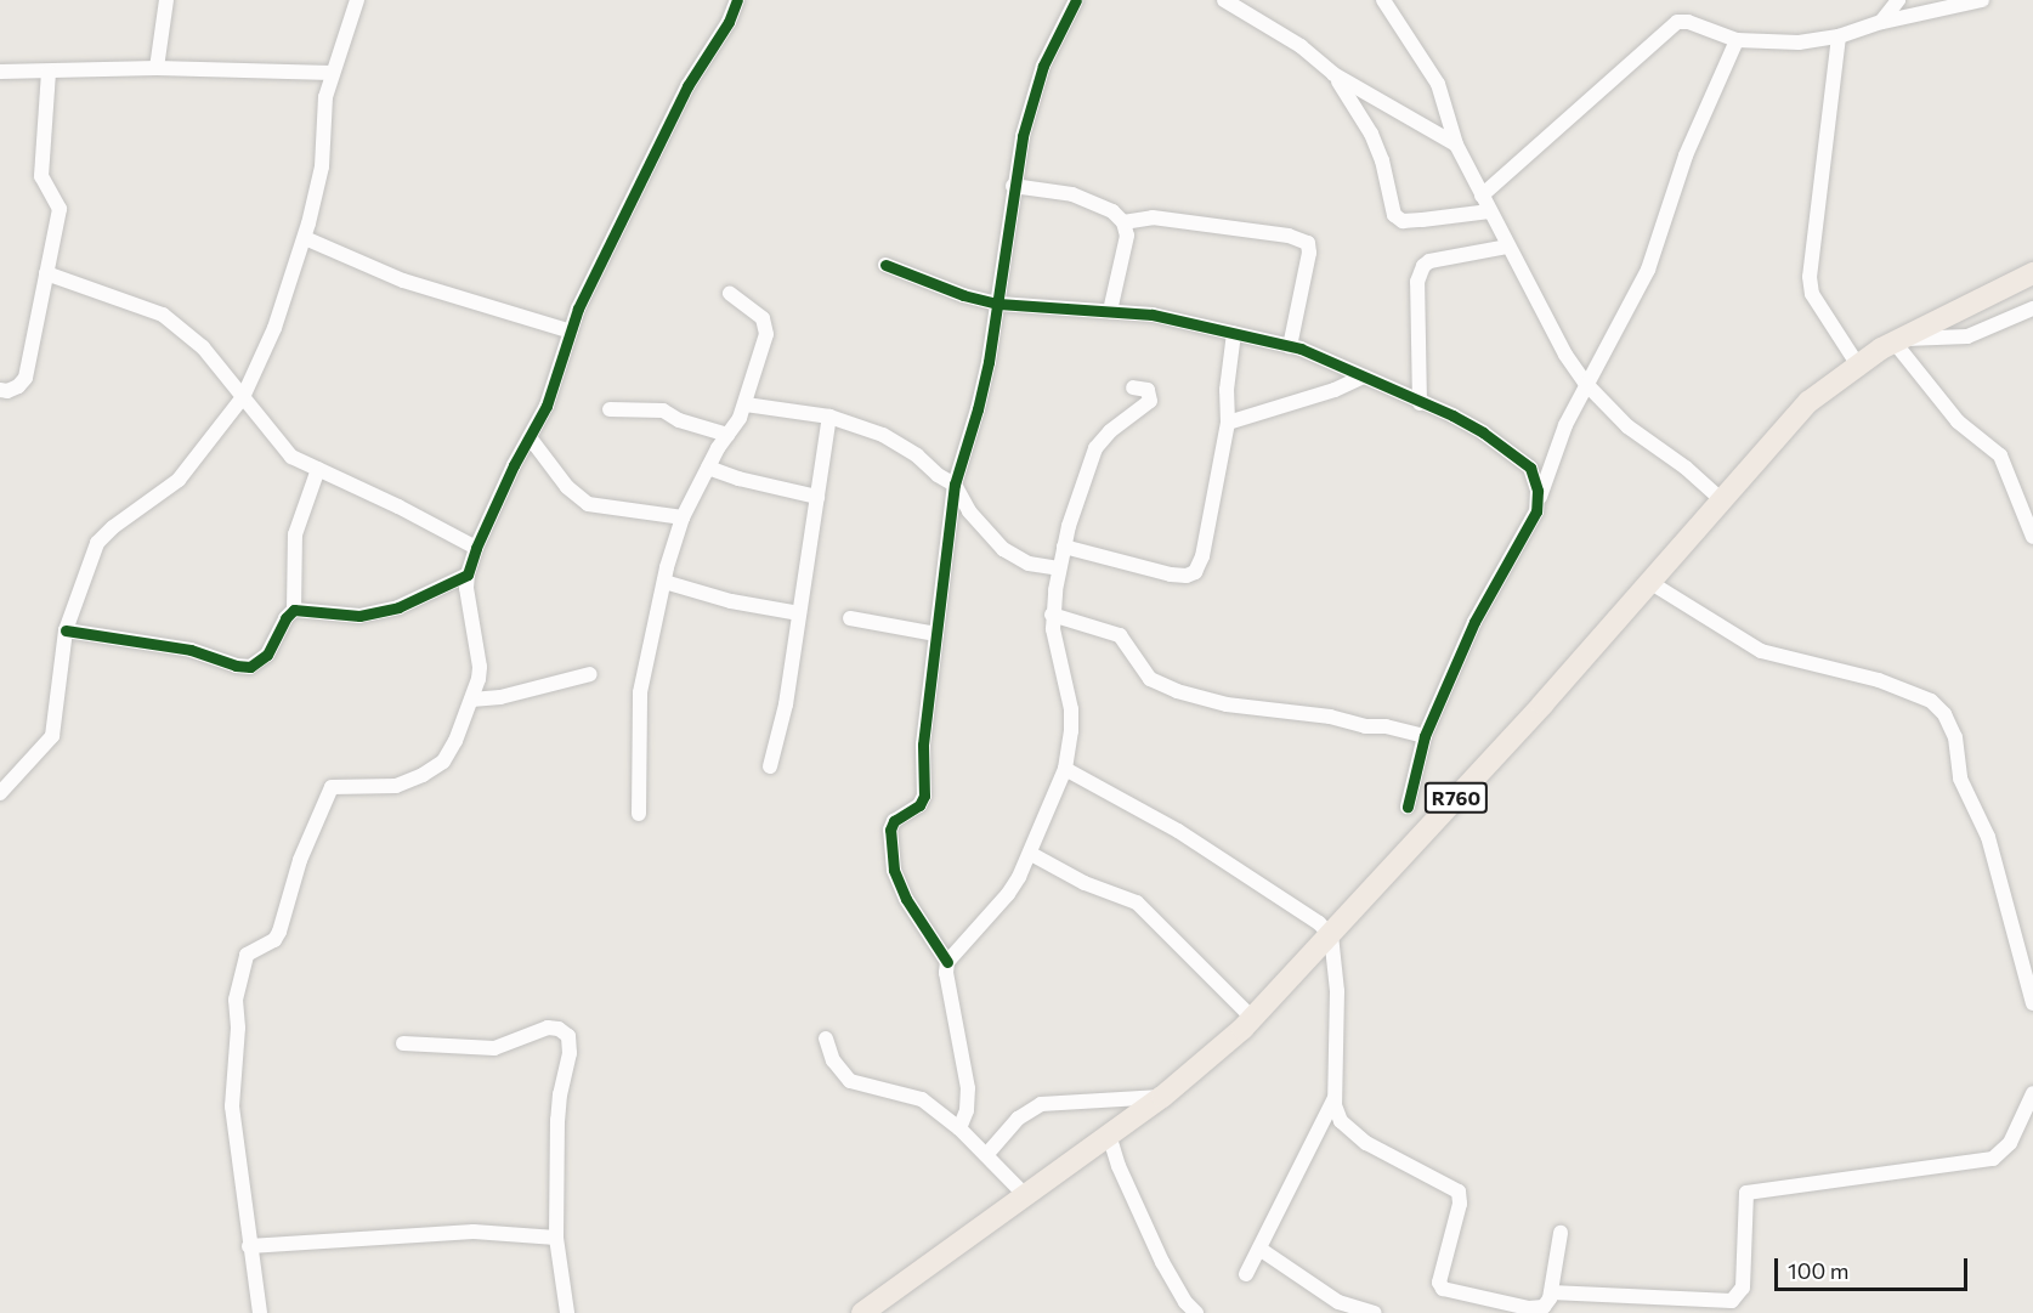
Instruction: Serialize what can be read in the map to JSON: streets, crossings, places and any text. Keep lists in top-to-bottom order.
{
  "streets": {
    "main road": ["R760"]
  },
  "scale_bar": "100 m"
}
